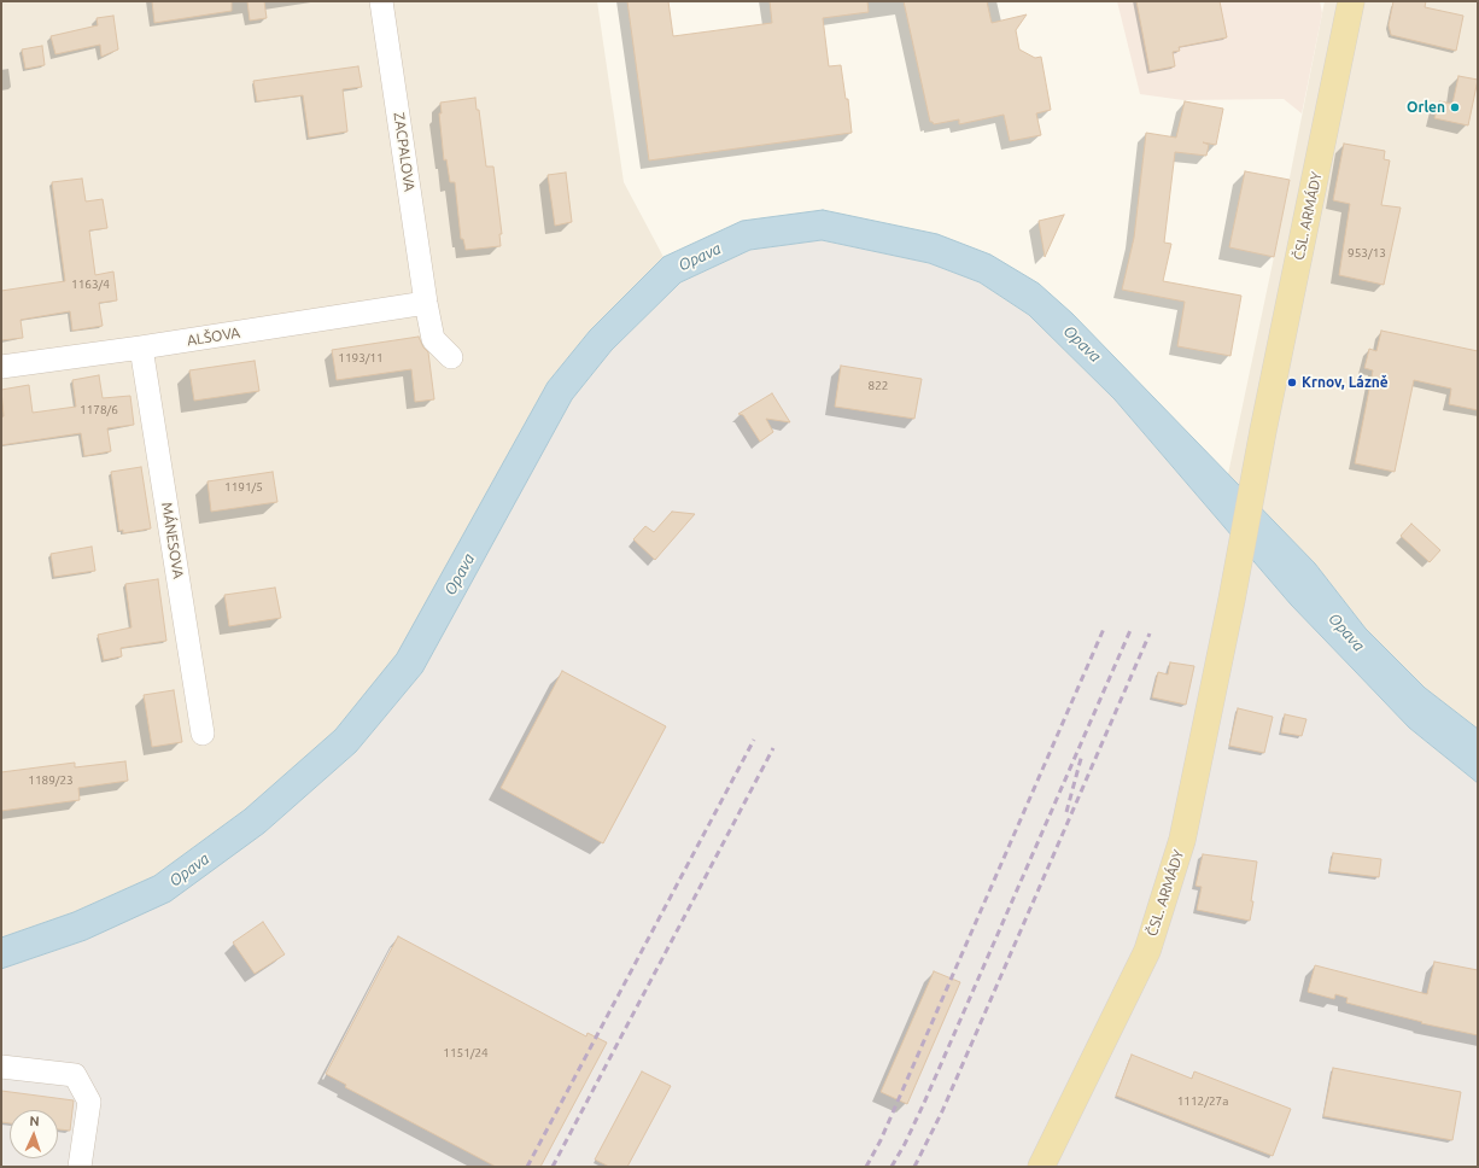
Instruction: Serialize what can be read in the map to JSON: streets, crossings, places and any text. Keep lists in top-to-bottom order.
{
  "streets": {
    "main road": ["ČSL. ARMÁDY"],
    "street": ["ZACPALOVA", "ALŠOVA", "MÁNESOVA"]
  },
  "crossings": [
    ["ZACPALOVA", "ALŠOVA"],
    ["ALŠOVA", "MÁNESOVA"]
  ],
  "water": ["Opava"],
  "places": ["Orlen", "Krnov, Lázně"],
  "house_numbers": [
    "953/13",
    "1163/4",
    "1193/11",
    "822",
    "1178/6",
    "1191/5",
    "1189/23",
    "1151/24",
    "1112/27a"
  ],
  "north": "top"
}
